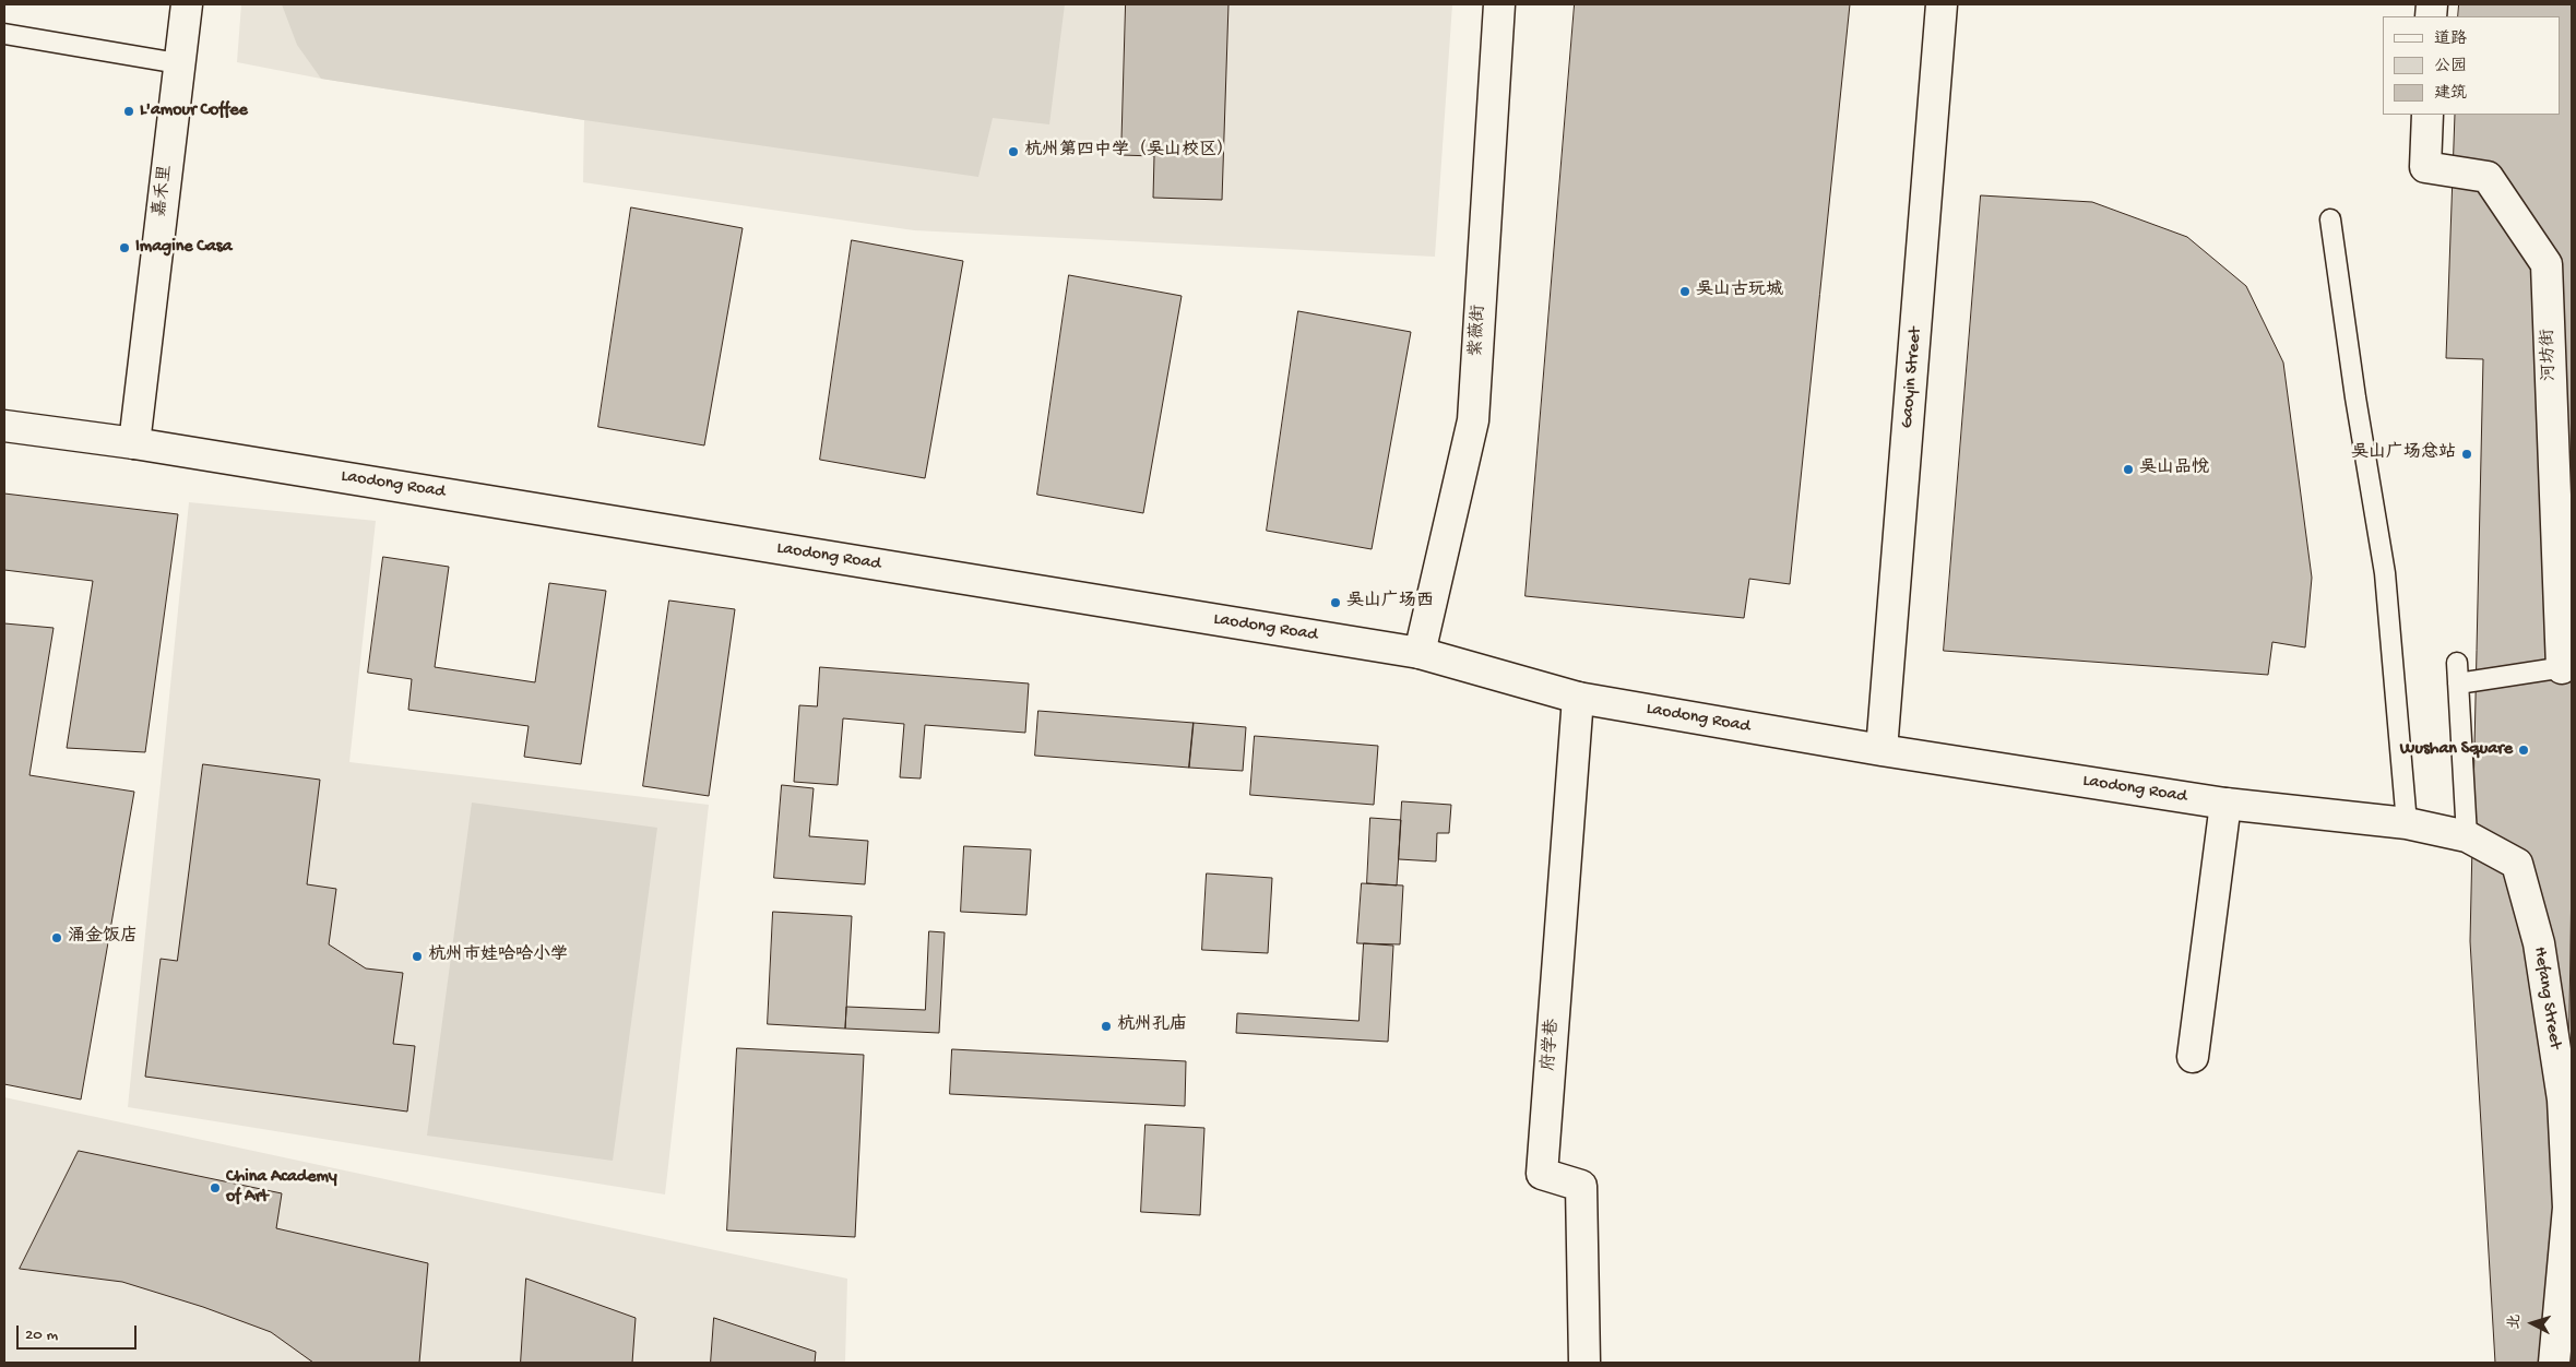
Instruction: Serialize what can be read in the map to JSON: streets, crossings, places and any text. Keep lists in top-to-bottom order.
{
  "streets": {
    "street": [
      "嘉禾里",
      "紫薇街",
      "河坊街",
      "Gaoyin Street",
      "Laodong Road",
      "Hefang Street",
      "府学巷"
    ]
  },
  "crossings": [
    ["嘉禾里", "Laodong Road"],
    ["紫薇街", "Laodong Road"],
    ["Gaoyin Street", "Laodong Road"],
    ["Laodong Road", "Hefang Street"],
    ["Laodong Road", "府学巷"]
  ],
  "places": [
    "L'amour Coffee",
    "杭州第四中学（吴山校区）",
    "Imagine Casa",
    "吴山古玩城",
    "吴山广场总站",
    "吴山品悦",
    "吴山广场西",
    "Wushan Square",
    "涌金饭店",
    "杭州市娃哈哈小学",
    "杭州孔庙",
    "China Academy of Art"
  ],
  "legend": ["道路", "公园", "建筑"],
  "scale_bar": "20 m",
  "north": "left"
}
